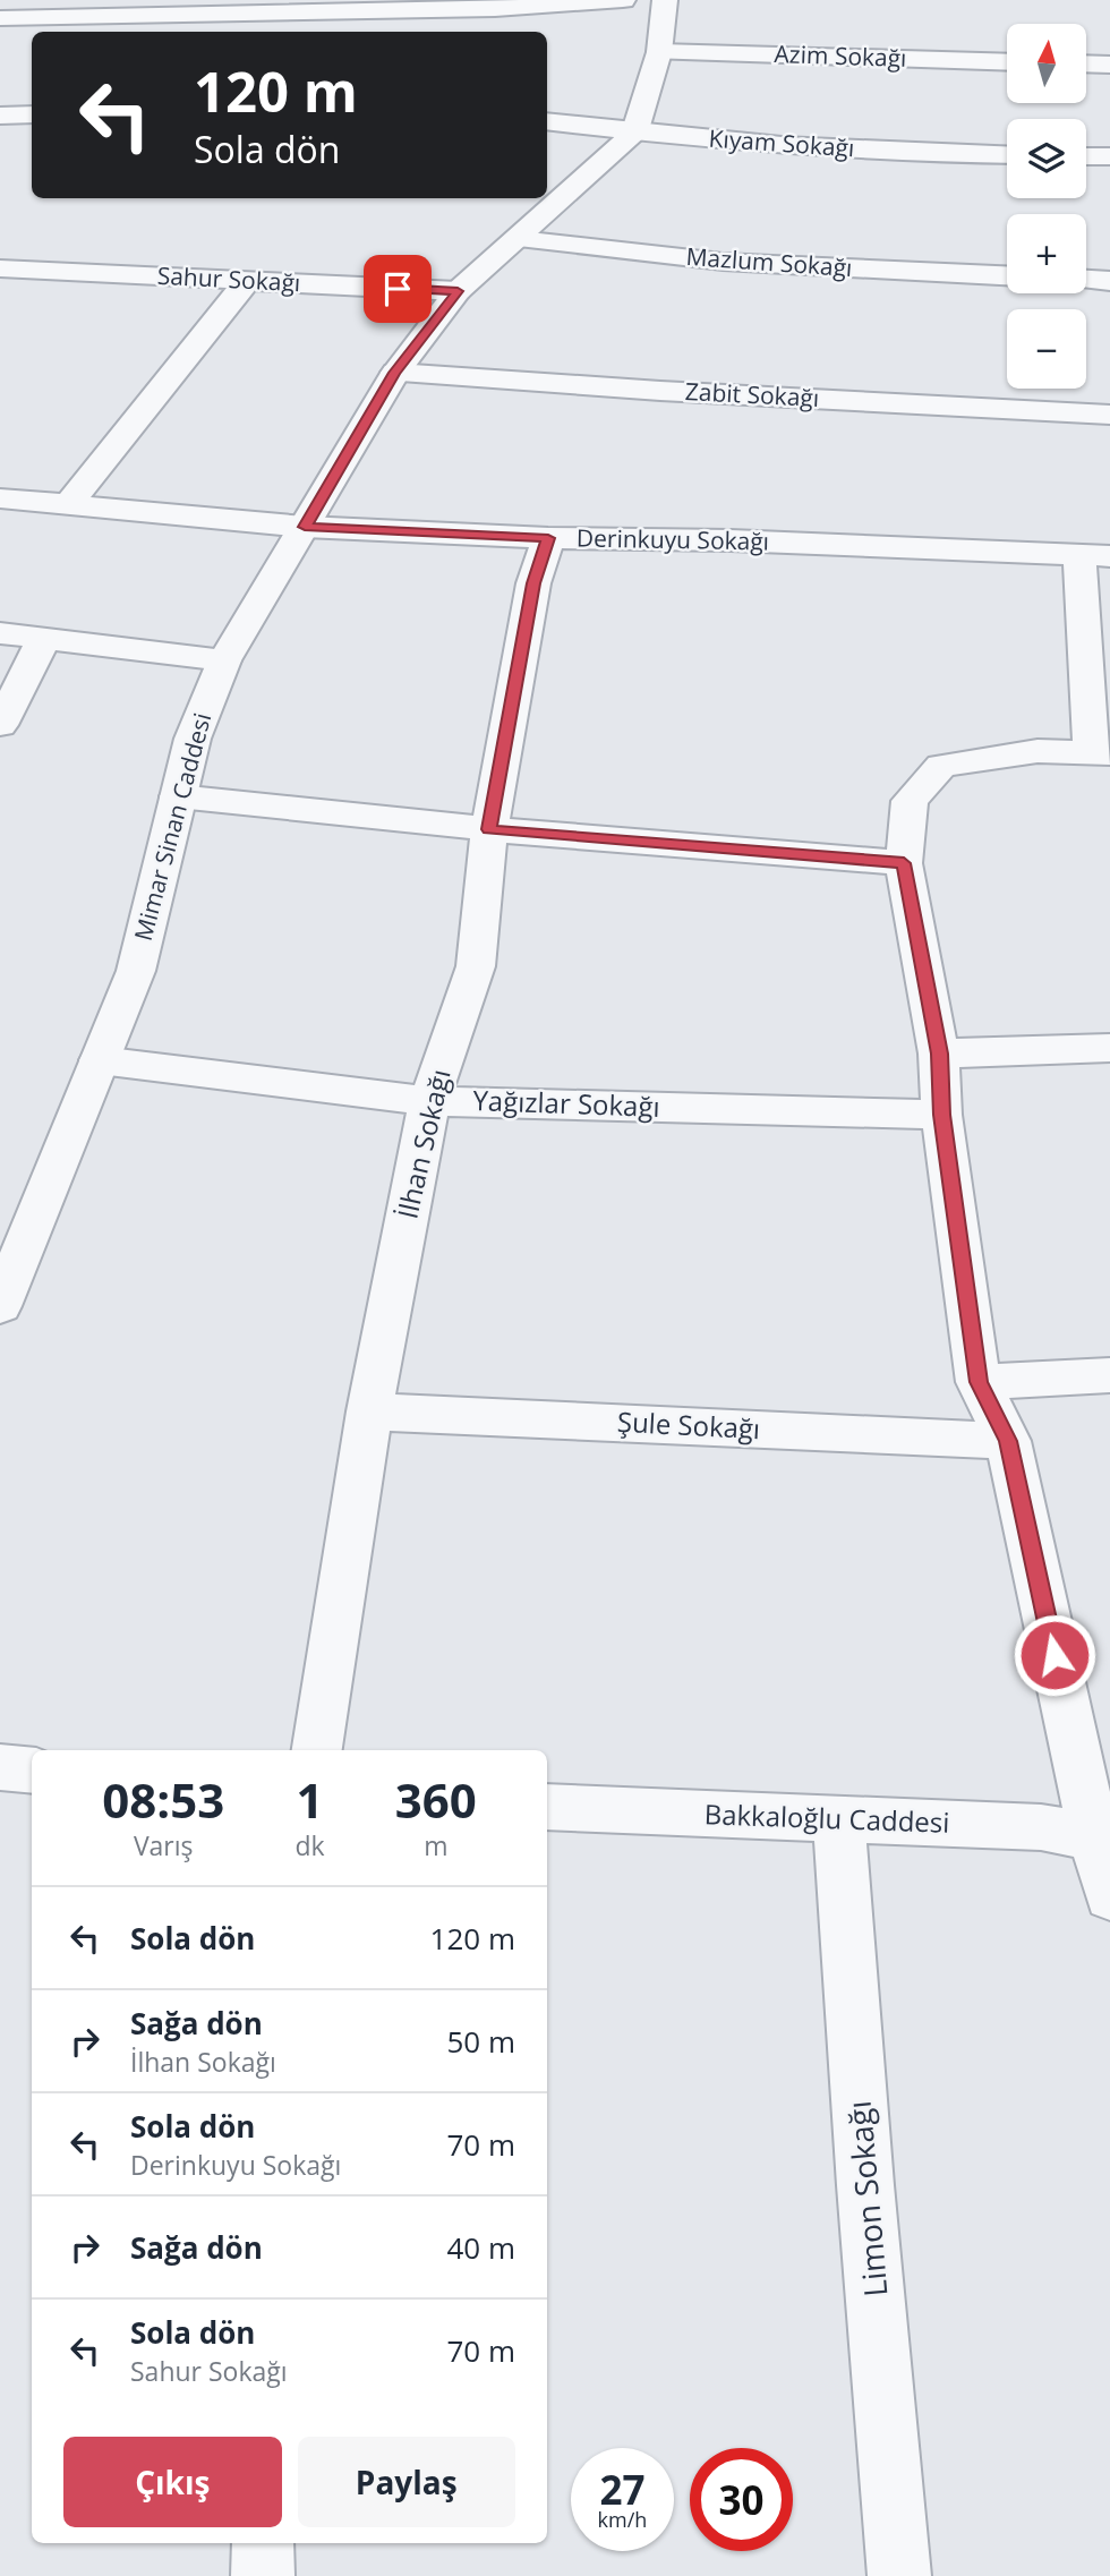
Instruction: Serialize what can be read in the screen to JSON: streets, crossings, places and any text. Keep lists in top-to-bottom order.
{
  "streets": {
    "street": [
      "Azim Sokağı",
      "Kıyam Sokağı",
      "Mazlum Sokağı",
      "Sahur Sokağı",
      "Zabit Sokağı",
      "Derinkuyu Sokağı",
      "Mimar Sinan Caddesi",
      "Yağızlar Sokağı",
      "İlhan Sokağı",
      "Şule Sokağı",
      "Bakkaloğlu Caddesi",
      "Limon Sokağı"
    ]
  },
  "crossings": [
    ["Kıyam Sokağı", "Mimar Sinan Caddesi"],
    ["Mazlum Sokağı", "Mimar Sinan Caddesi"],
    ["Sahur Sokağı", "Mimar Sinan Caddesi"],
    ["Zabit Sokağı", "Mimar Sinan Caddesi"],
    ["Derinkuyu Sokağı", "Mimar Sinan Caddesi"],
    ["Derinkuyu Sokağı", "İlhan Sokağı"],
    ["Mimar Sinan Caddesi", "Yağızlar Sokağı"],
    ["Yağızlar Sokağı", "İlhan Sokağı"],
    ["İlhan Sokağı", "Şule Sokağı"],
    ["Bakkaloğlu Caddesi", "Limon Sokağı"]
  ],
  "north": "top",
  "page": {
    "map_buttons": ["+", "−"],
    "turn": ["120 m", "Sola dön"],
    "eta": [
      "08:53",
      "Varış",
      "1",
      "dk",
      "360",
      "m"
    ],
    "list": [
      {
        "name": "Sola dön",
        "value": "120 m"
      },
      {
        "name": "Sağa dön",
        "note": "İlhan Sokağı",
        "value": "50 m"
      },
      {
        "name": "Sola dön",
        "note": "Derinkuyu Sokağı",
        "value": "70 m"
      },
      {
        "name": "Sağa dön",
        "value": "40 m"
      },
      {
        "name": "Sola dön",
        "note": "Sahur Sokağı",
        "value": "70 m"
      }
    ],
    "buttons": ["Çıkış", "Paylaş"],
    "speed": "27 km/h",
    "limit": "30"
  }
}
